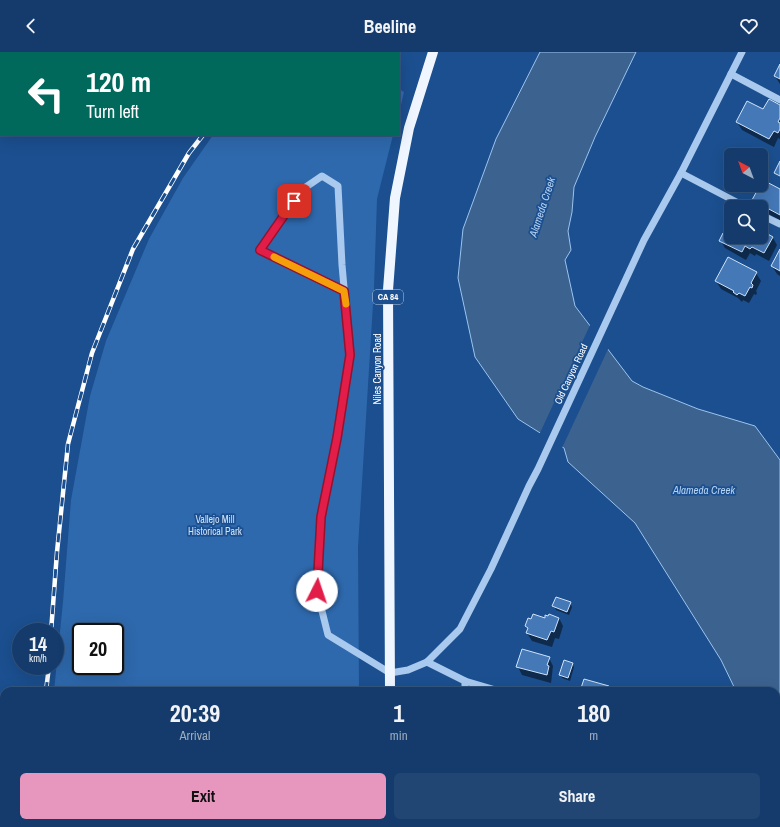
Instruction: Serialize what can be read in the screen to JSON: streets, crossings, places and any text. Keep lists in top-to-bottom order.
{
  "streets": {
    "main road": ["CA 84", "Niles Canyon Road"],
    "street": ["Old Canyon Road"]
  },
  "crossings": [
    ["Niles Canyon Road", "Old Canyon Road"]
  ],
  "water": ["Alameda Creek"],
  "parks": ["Vallejo Mill Historical Park"],
  "north": "top left",
  "page": {
    "header": "Beeline",
    "turn": ["120 m", "Turn left"],
    "speed": "14 km/h",
    "limit": "20",
    "eta": [
      "20:39",
      "Arrival",
      "1",
      "min",
      "180",
      "m"
    ],
    "buttons": ["Exit", "Share"]
  }
}
